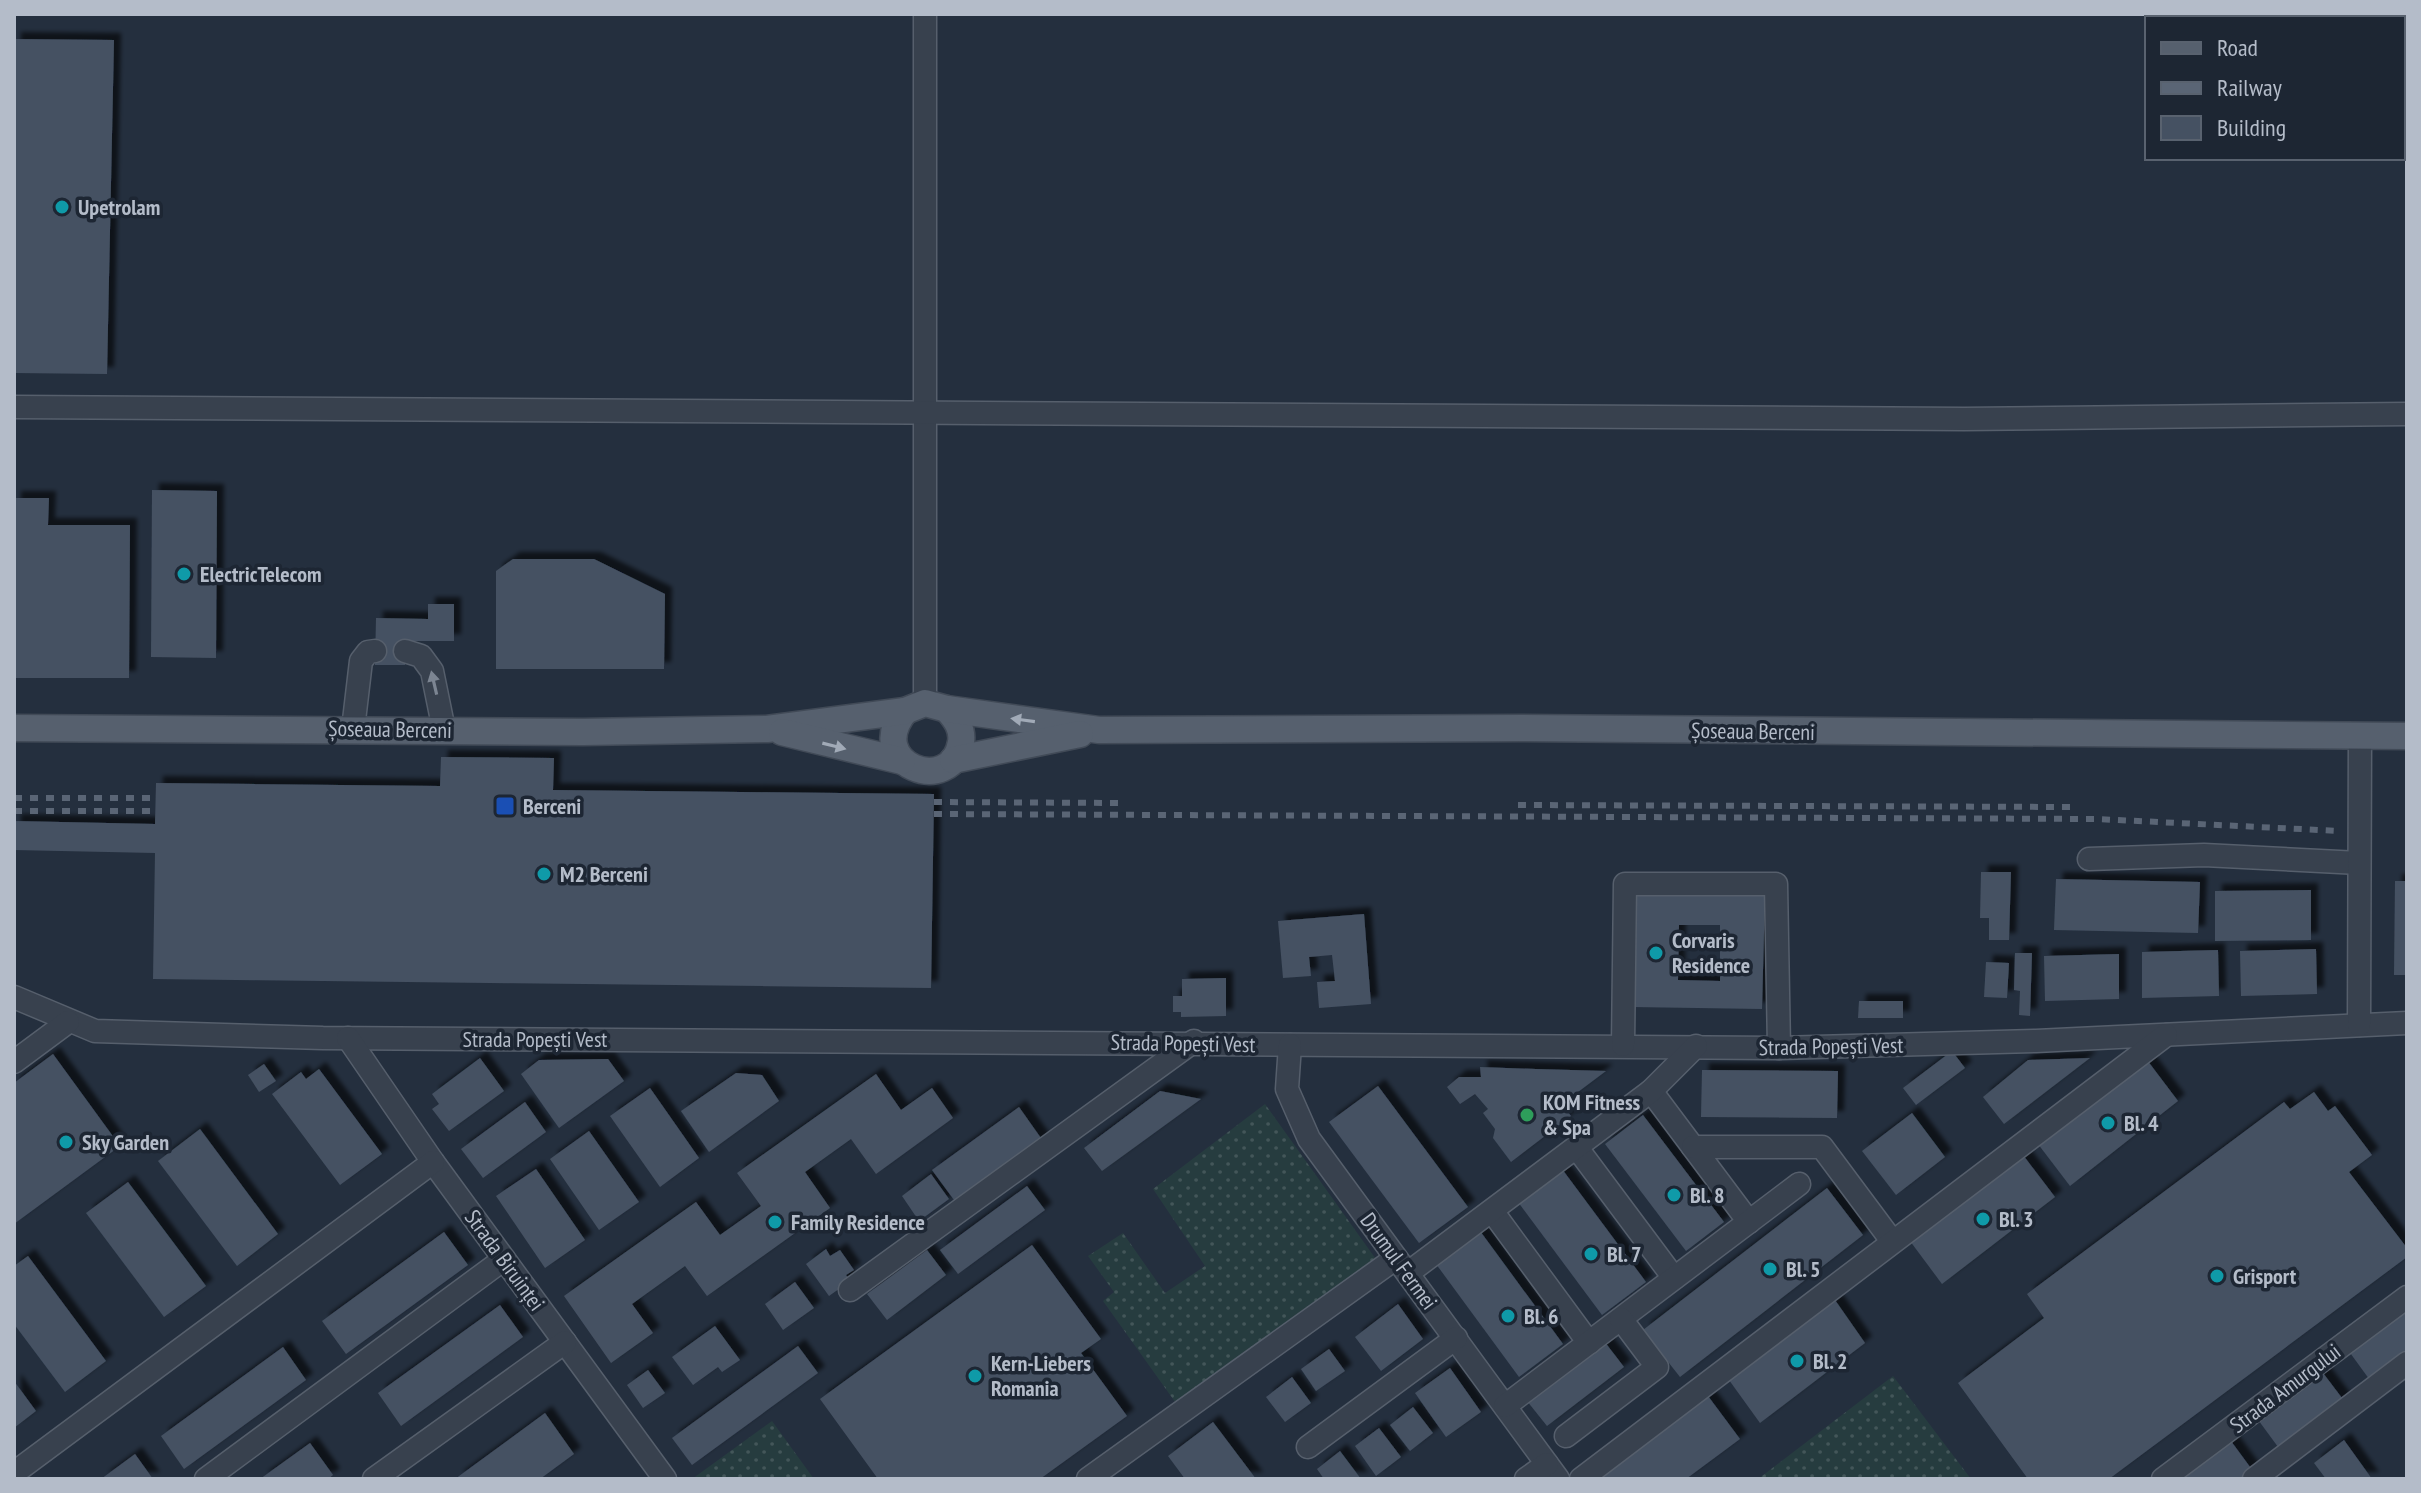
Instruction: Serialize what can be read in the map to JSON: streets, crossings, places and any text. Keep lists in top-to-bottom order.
{
  "streets": {
    "main road": ["Șoseaua Berceni"],
    "street": [
      "Strada Popești Vest",
      "Strada Biruinței",
      "Drumul Fermei",
      "Strada Amurgului"
    ]
  },
  "crossings": [
    ["Strada Popești Vest", "Strada Biruinței"],
    ["Strada Popești Vest", "Drumul Fermei"]
  ],
  "places": {
    "other": [
      "Upetrolam",
      "ElectricTelecom",
      "M2 Berceni",
      "Corvaris Residence",
      "KOM Fitness & Spa",
      "Bl. 4",
      "Sky Garden",
      "Bl. 8",
      "Bl. 3",
      "Family Residence",
      "Bl. 7",
      "Bl. 5",
      "Grisport",
      "Bl. 6",
      "Bl. 2",
      "Kern-Liebers Romania"
    ],
    "transit": ["Berceni"]
  },
  "legend": ["Road", "Railway", "Building"]
}
